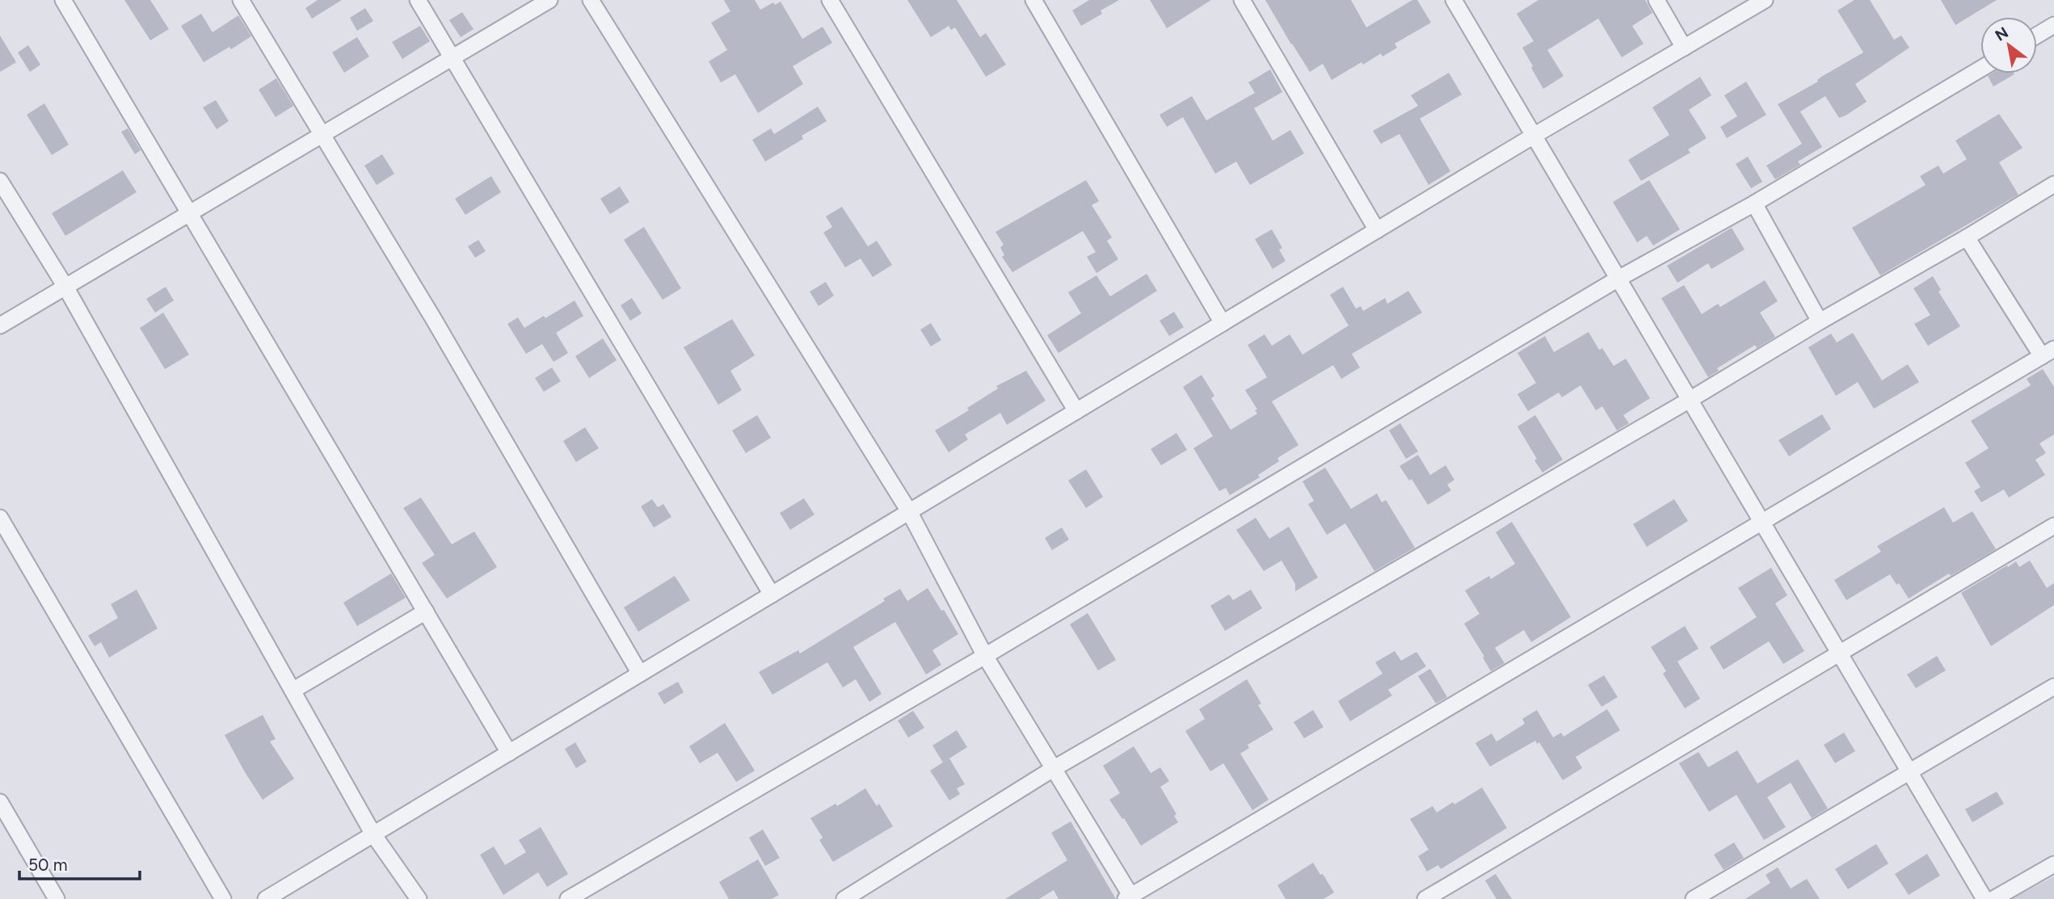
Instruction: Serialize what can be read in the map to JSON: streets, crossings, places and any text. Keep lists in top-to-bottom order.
{
  "scale_bar": "50 m",
  "north": "top left"
}
